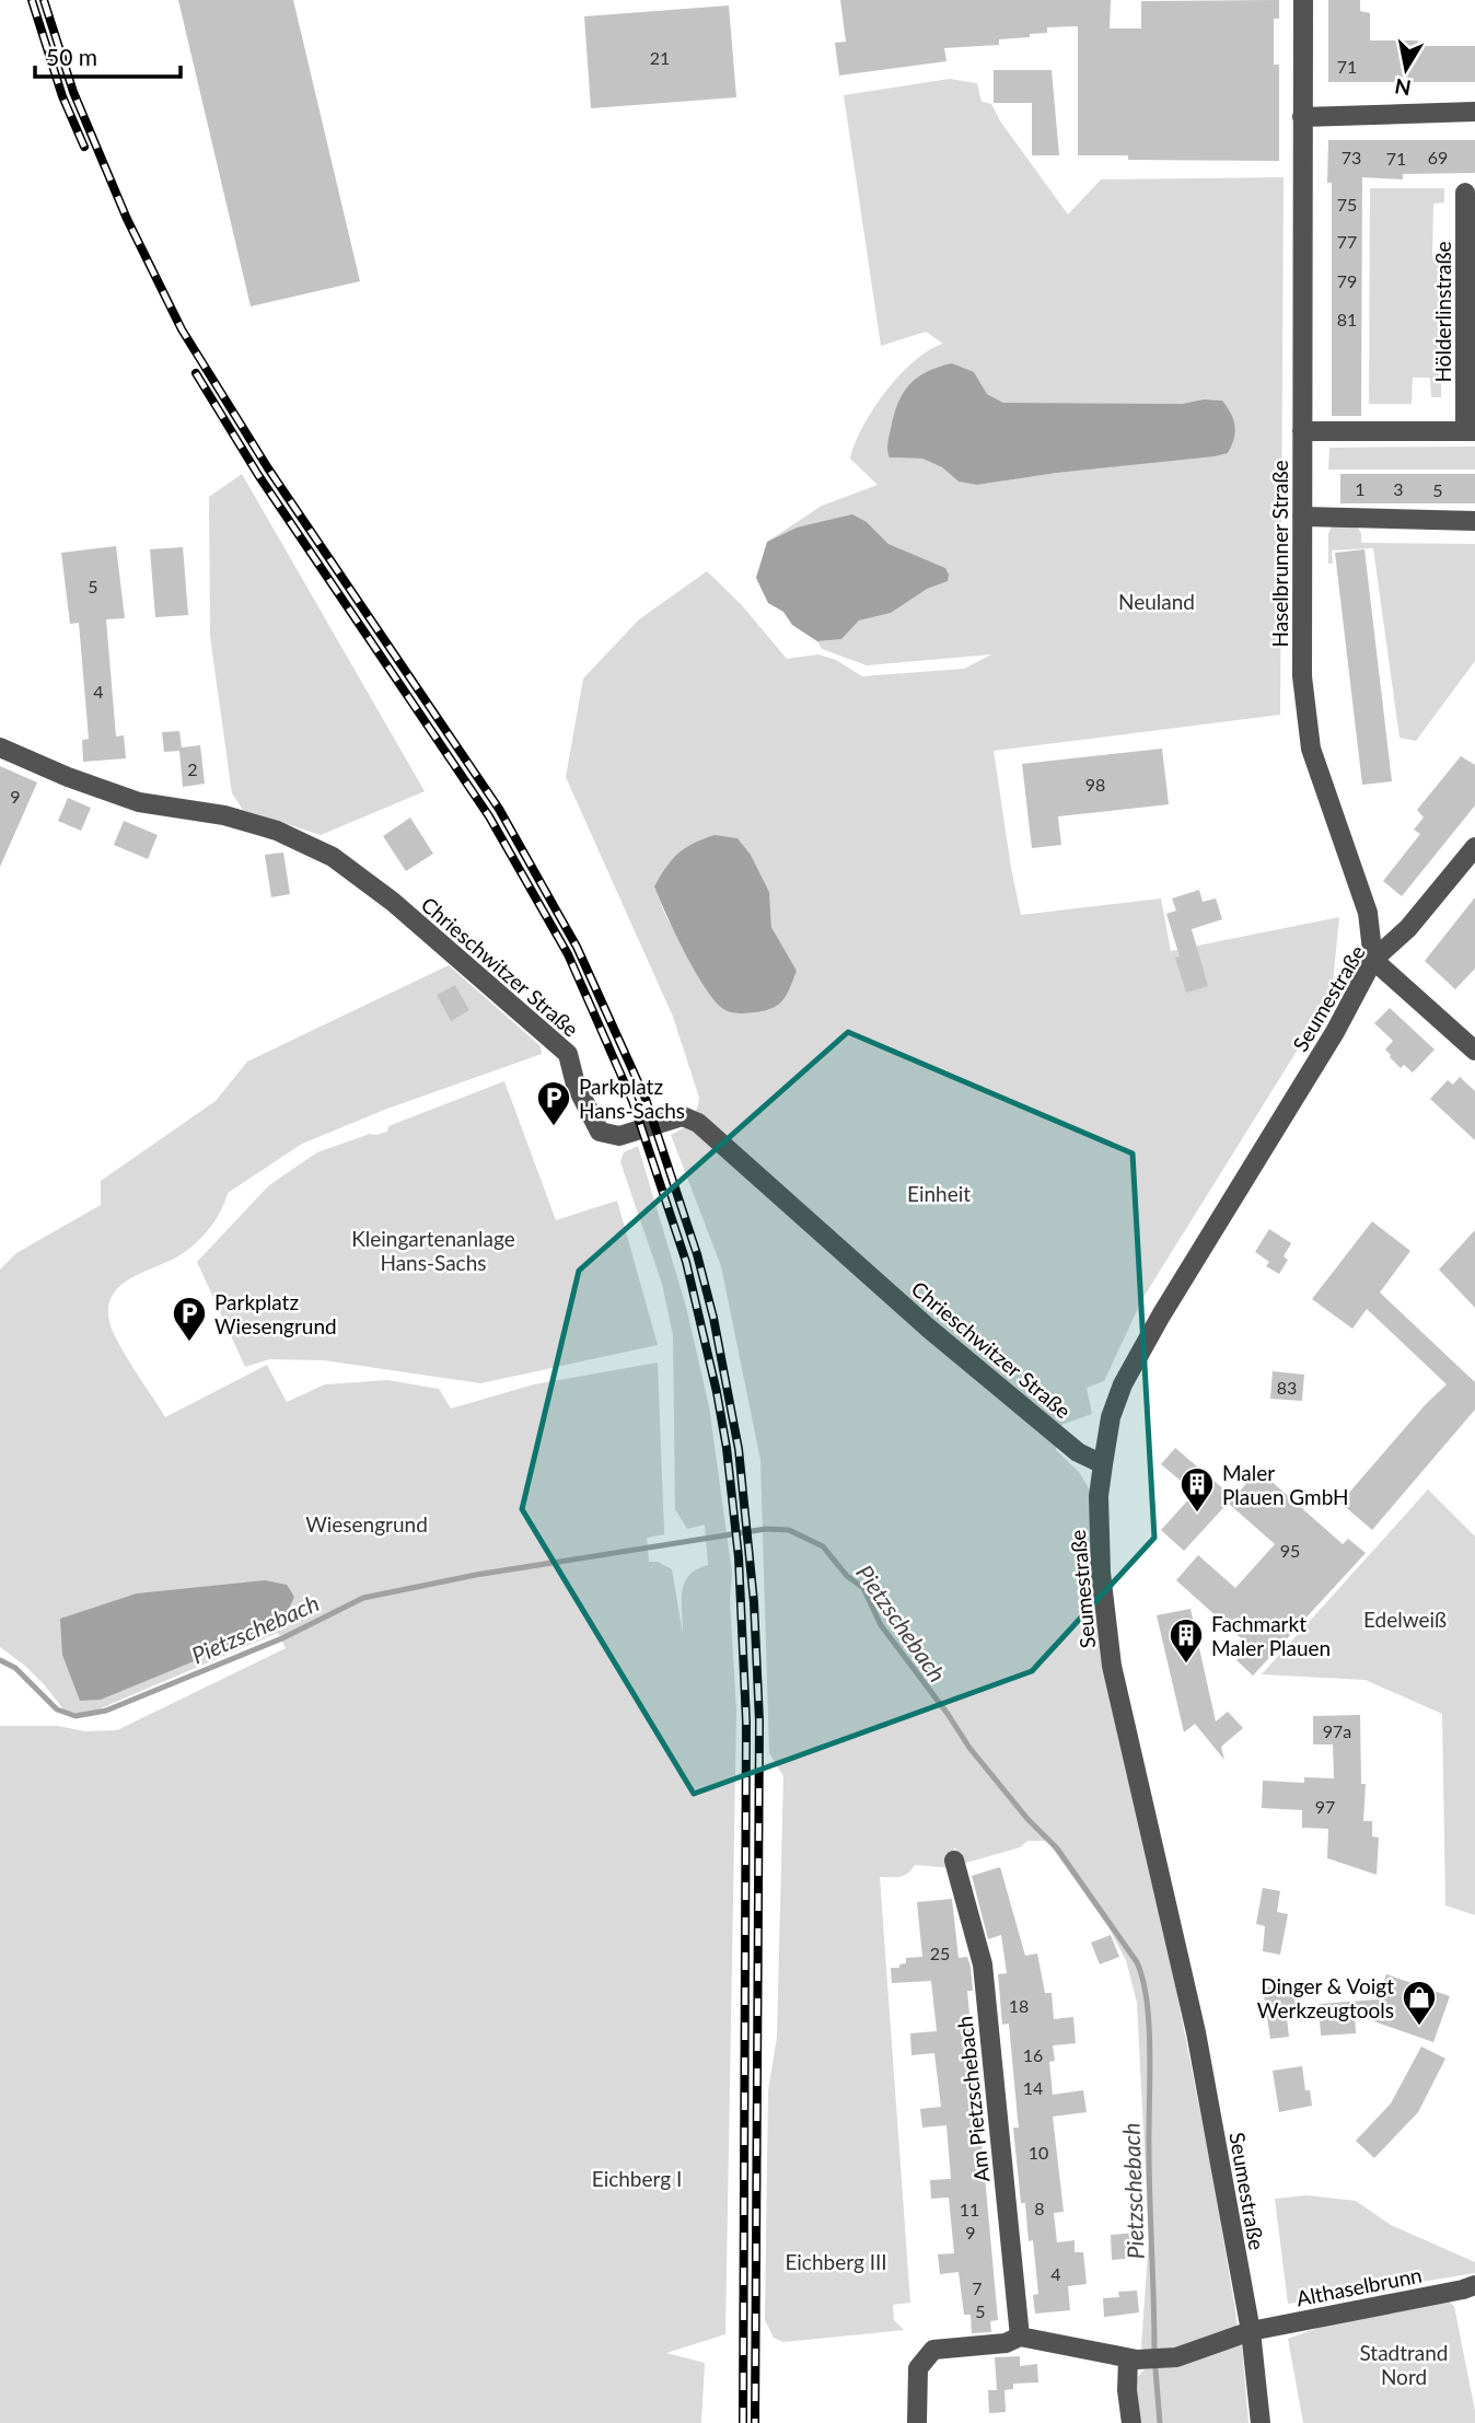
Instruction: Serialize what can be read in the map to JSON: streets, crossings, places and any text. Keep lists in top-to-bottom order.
{
  "streets": {
    "street": [
      "Hölderlinstraße",
      "Haselbrunner Straße",
      "Chrieschwitzer Straße",
      "Seumestraße",
      "Am Pietzschebach",
      "Althaselbrunn"
    ]
  },
  "crossings": [
    ["Haselbrunner Straße", "Seumestraße"],
    ["Chrieschwitzer Straße", "Seumestraße"],
    ["Seumestraße", "Althaselbrunn"]
  ],
  "water": ["Pietzschebach"],
  "parks": [
    "Neuland",
    "Einheit",
    "Kleingartenanlage Hans-Sachs",
    "Wiesengrund",
    "Edelweiß",
    "Eichberg I",
    "Eichberg III",
    "Stadtrand Nord"
  ],
  "places": {
    "parking": ["Parkplatz Hans-Sachs", "Parkplatz Wiesengrund"],
    "building": ["Maler Plauen GmbH", "Fachmarkt Maler Plauen"],
    "shop": ["Dinger & Voigt Werkzeugtools"]
  },
  "house_numbers": [
    "21",
    "71",
    "73",
    "69",
    "71",
    "75",
    "77",
    "79",
    "81",
    "1",
    "3",
    "5",
    "5",
    "4",
    "2",
    "98",
    "9",
    "83",
    "95",
    "97a",
    "97",
    "25",
    "18",
    "16",
    "14",
    "10",
    "8",
    "11",
    "9",
    "4",
    "7",
    "5"
  ],
  "scale_bar": "50 m",
  "north": "bottom"
}
